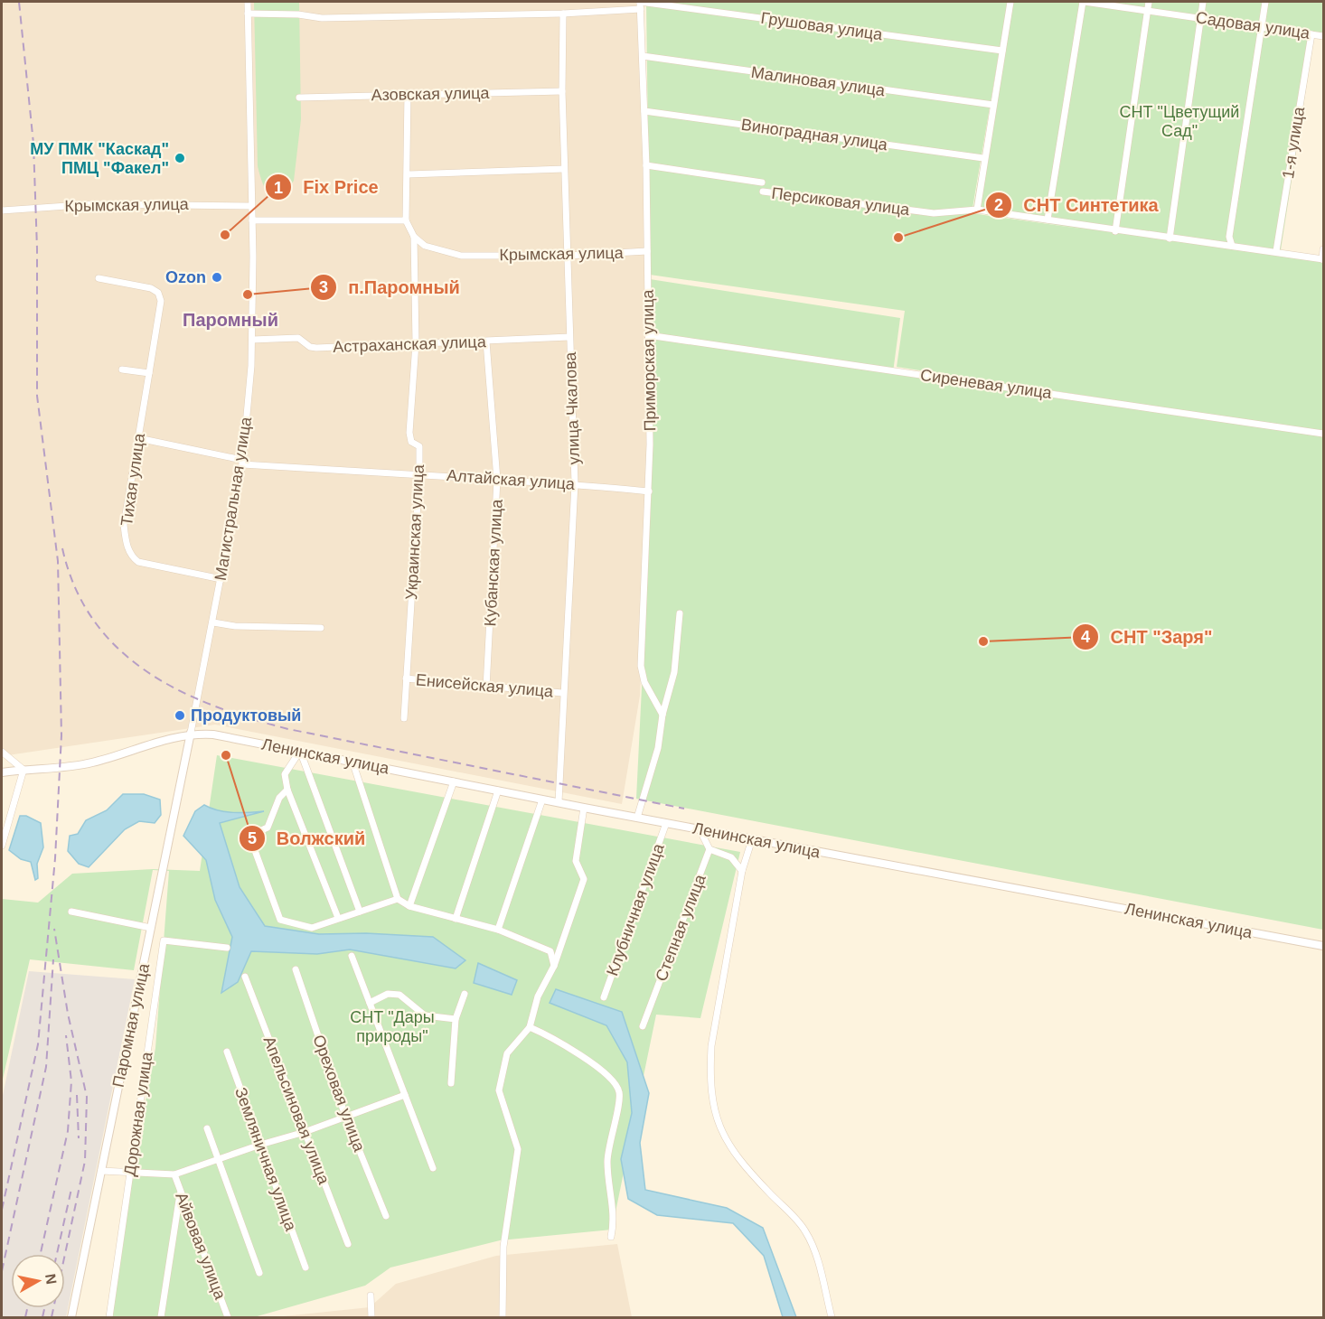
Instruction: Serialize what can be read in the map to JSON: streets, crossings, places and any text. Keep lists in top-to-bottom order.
{
  "streets": {
    "street": [
      "Садовая улица",
      "Грушовая улица",
      "Малиновая улица",
      "Азовская улица",
      "Виноградная улица",
      "1-я улица",
      "Персиковая улица",
      "Крымская улица",
      "Астраханская улица",
      "Приморская улица",
      "Сиреневая улица",
      "улица Чкалова",
      "Тихая улица",
      "Алтайская улица",
      "Магистральная улица",
      "Украинская улица",
      "Кубанская улица",
      "Енисейская улица",
      "Ленинская улица",
      "Клубничная улица",
      "Степная улица",
      "Паромная улица",
      "Ореховая улица",
      "Апельсиновая улица",
      "Дорожная улица",
      "Земляничная улица",
      "Айвовая улица"
    ]
  },
  "crossings": [
    ["Садовая улица", "1-я улица"],
    ["Грушовая улица", "Приморская улица"],
    ["Грушовая улица", "улица Чкалова"],
    ["Грушовая улица", "Магистральная улица"],
    ["Малиновая улица", "Приморская улица"],
    ["Азовская улица", "улица Чкалова"],
    ["Азовская улица", "Украинская улица"],
    ["Виноградная улица", "Приморская улица"],
    ["1-я улица", "Персиковая улица"],
    ["Персиковая улица", "Приморская улица"],
    ["Крымская улица", "Приморская улица"],
    ["Крымская улица", "улица Чкалова"],
    ["Крымская улица", "Магистральная улица"],
    ["Крымская улица", "Украинская улица"],
    ["Астраханская улица", "улица Чкалова"],
    ["Астраханская улица", "Магистральная улица"],
    ["Астраханская улица", "Украинская улица"],
    ["Астраханская улица", "Кубанская улица"],
    ["Приморская улица", "Сиреневая улица"],
    ["Приморская улица", "Алтайская улица"],
    ["улица Чкалова", "Алтайская улица"],
    ["улица Чкалова", "Енисейская улица"],
    ["улица Чкалова", "Ленинская улица"],
    ["Тихая улица", "Алтайская улица"],
    ["Тихая улица", "Магистральная улица"],
    ["Алтайская улица", "Магистральная улица"],
    ["Алтайская улица", "Украинская улица"],
    ["Алтайская улица", "Кубанская улица"],
    ["Магистральная улица", "Ленинская улица"],
    ["Магистральная улица", "Паромная улица"],
    ["Украинская улица", "Енисейская улица"],
    ["Кубанская улица", "Енисейская улица"],
    ["Ленинская улица", "Клубничная улица"],
    ["Ленинская улица", "Паромная улица"]
  ],
  "districts": ["Паромный"],
  "parks": ["СНТ \"Цветущий Сад\"", "СНТ \"Дары природы\""],
  "places": [
    "МУ ПМК \"Каскад\" ПМЦ \"Факел\"",
    "Fix Price",
    "СНТ Синтетика",
    "Ozon",
    "п.Паромный",
    "СНТ \"Заря\"",
    "Продуктовый",
    "Волжский"
  ],
  "north": "right"
}
